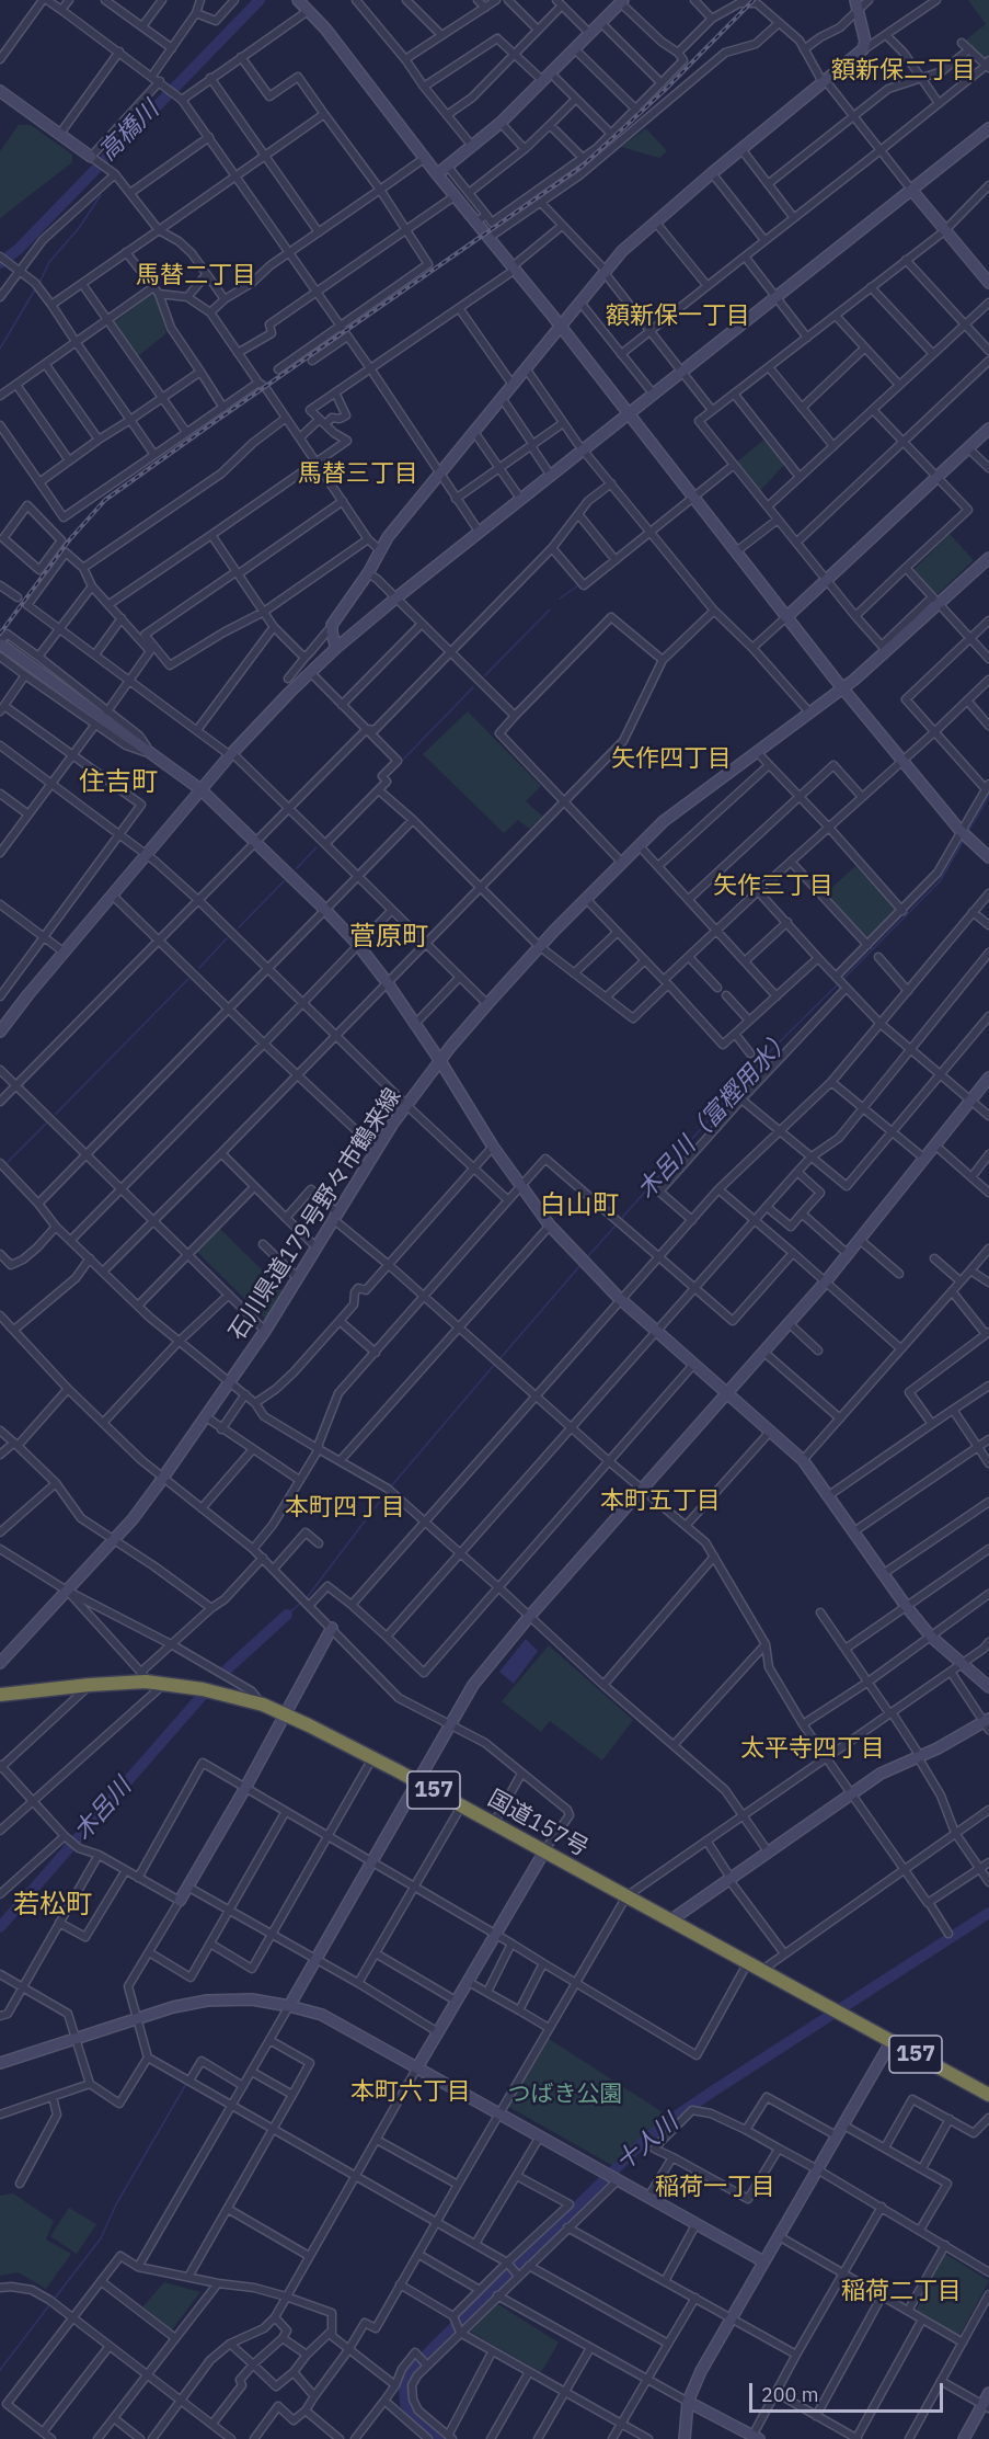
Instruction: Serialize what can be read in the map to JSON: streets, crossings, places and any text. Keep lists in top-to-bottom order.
{
  "streets": {
    "highway": ["157", "国道157号"],
    "street": ["石川県道179号野々市鶴来線"]
  },
  "districts": [
    "額新保二丁目",
    "馬替二丁目",
    "額新保一丁目",
    "馬替三丁目",
    "矢作四丁目",
    "住吉町",
    "矢作三丁目",
    "菅原町",
    "白山町",
    "本町五丁目",
    "本町四丁目",
    "太平寺四丁目",
    "若松町",
    "本町六丁目",
    "稲荷一丁目",
    "稲荷二丁目"
  ],
  "water": [
    "高橋川",
    "木呂川（富樫用水）",
    "木呂川",
    "十人川"
  ],
  "parks": ["つばき公園"],
  "scale_bar": "200 m"
}
